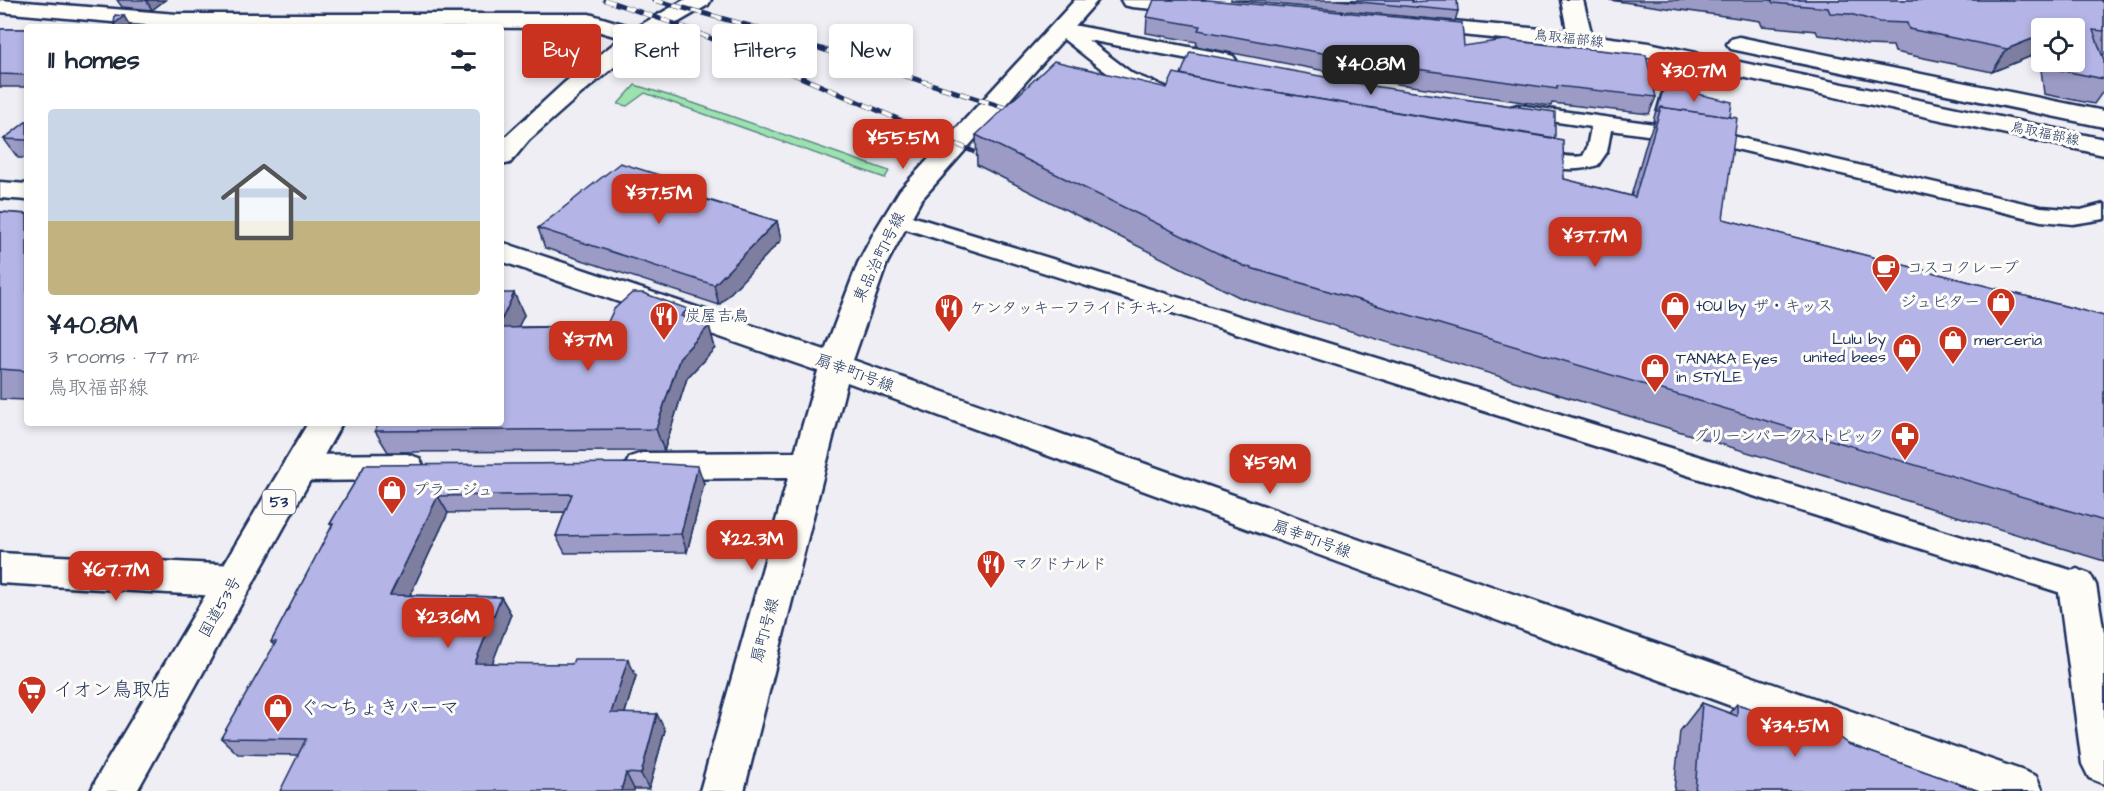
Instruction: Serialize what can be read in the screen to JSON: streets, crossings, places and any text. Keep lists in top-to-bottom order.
{
  "streets": {
    "main road": [
      "鳥取福部線",
      "東品治町1号線",
      "扇幸町1号線",
      "53",
      "国道53号",
      "扇町1号線"
    ]
  },
  "crossings": [
    ["東品治町1号線", "扇幸町1号線"],
    ["東品治町1号線", "扇町1号線"],
    ["扇幸町1号線", "扇町1号線"]
  ],
  "places": {
    "cafe": ["コスコクレープ"],
    "shop": [
      "ジュピター",
      "tOU by ザ・キッス",
      "merceria",
      "Lulu by united bees",
      "TANAKA Eyes in STYLE",
      "プラージュ",
      "ぐ〜ちょきパーマ"
    ],
    "restaurant": ["ケンタッキーフライドチキン", "炭屋吉鳥", "マクドナルド"],
    "pharmacy": ["グリーンパークストピック"],
    "supermarket": ["イオン鳥取店"]
  },
  "page": {
    "chip": [
      "Buy",
      "Rent",
      "Filters",
      "New"
    ],
    "heading": "11 homes",
    "price": [
      "¥40.8M",
      "¥30.7M",
      "¥55.5M",
      "¥37.5M",
      "¥37.7M",
      "¥37M",
      "¥59M",
      "¥22.3M",
      "¥67.7M",
      "¥23.6M",
      "¥34.5M"
    ],
    "list": [
      {
        "name": "¥40.8M",
        "note": "3 rooms · 77 m² · 鳥取福部線"
      }
    ]
  }
}
